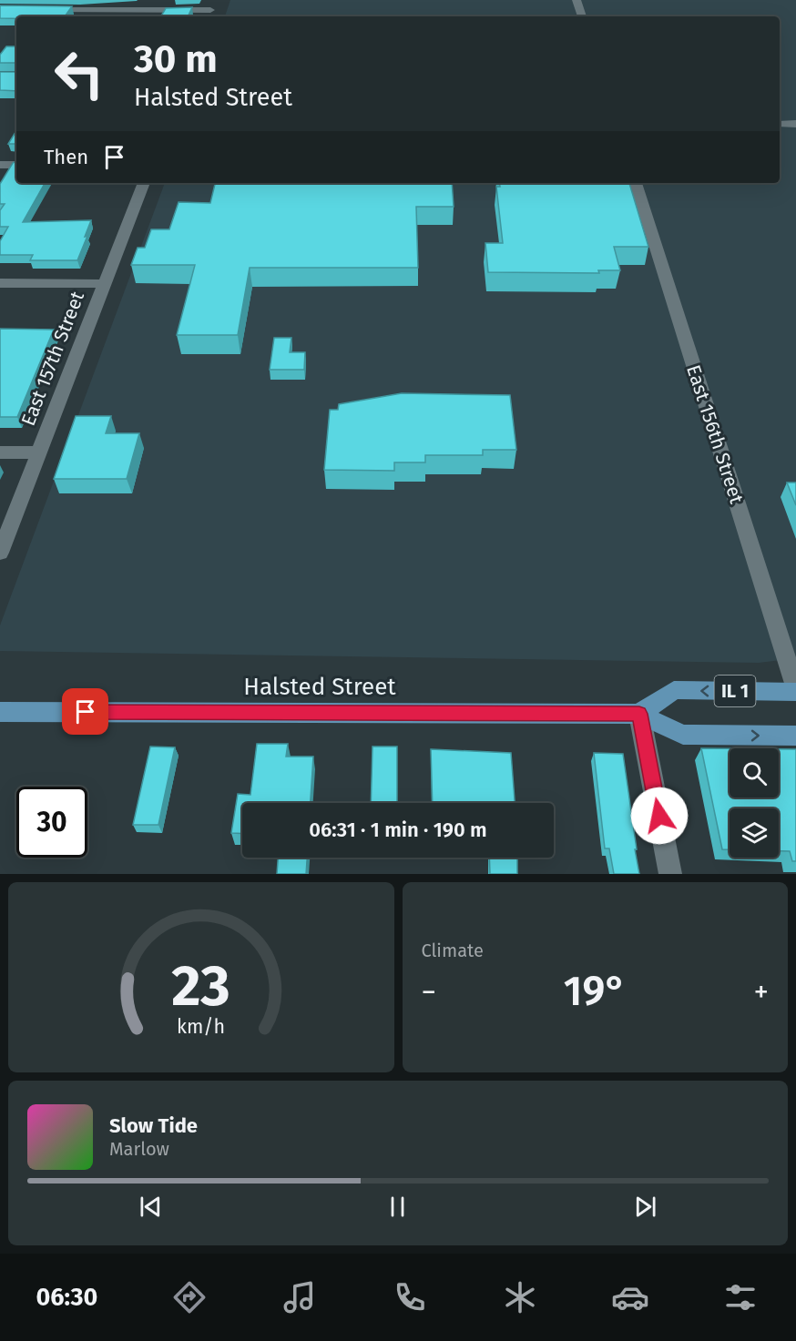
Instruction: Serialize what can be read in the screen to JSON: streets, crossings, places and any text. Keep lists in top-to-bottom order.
{
  "streets": {
    "main road": ["Halsted Street", "IL 1"],
    "street": ["East 157th Street", "East 156th Street"]
  },
  "crossings": [
    ["East 156th Street", "IL 1"],
    ["Halsted Street", "IL 1"]
  ],
  "page": {
    "turn": ["30 m", "Halsted Street"],
    "then": "Then",
    "limit": "30",
    "trip": "06:31 · 1 min · 190 m",
    "tile": "Climate",
    "heat": ["−", "19°", "+"],
    "song": ["Slow Tide", "Marlow"],
    "tabs": "06:30",
    "gauge": ["23", "km/h"]
  }
}
